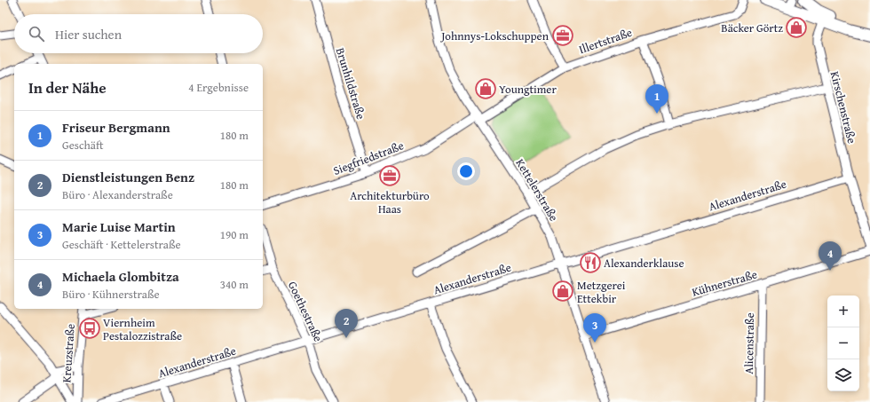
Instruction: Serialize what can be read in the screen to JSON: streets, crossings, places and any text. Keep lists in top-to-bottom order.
{
  "streets": {
    "street": [
      "Illertstraße",
      "Brunhildstraße",
      "Kirschenstraße",
      "Siegfriedstraße",
      "Kettelerstraße",
      "Alexanderstraße",
      "Kühnerstraße",
      "Goethestraße",
      "Alicenstraße",
      "Kreuzstraße"
    ]
  },
  "crossings": [
    ["Illertstraße", "Siegfriedstraße"],
    ["Illertstraße", "Kettelerstraße"],
    ["Brunhildstraße", "Siegfriedstraße"],
    ["Kirschenstraße", "Alexanderstraße"],
    ["Siegfriedstraße", "Kettelerstraße"],
    ["Kettelerstraße", "Alexanderstraße"],
    ["Kettelerstraße", "Kühnerstraße"],
    ["Alexanderstraße", "Goethestraße"],
    ["Kühnerstraße", "Alicenstraße"]
  ],
  "places": {
    "shop": ["Bäcker Görtz", "Youngtimer", "Metzgerei Ettekbir"],
    "office": ["Johnnys-Lokschuppen", "Architekturbüro Haas"],
    "restaurant": ["Alexanderklause"],
    "bus stop": ["Viernheim Pestalozzistraße"]
  },
  "page": {
    "search": "Hier suchen",
    "heading": ["In der Nähe", "4 Ergebnisse"],
    "pins": [
      "1",
      "4",
      "2",
      "3"
    ],
    "list": [
      {
        "mark": "1",
        "name": "Friseur Bergmann",
        "note": "Geschäft",
        "value": "180 m"
      },
      {
        "mark": "2",
        "name": "Dienstleistungen Benz",
        "note": "Büro · Alexanderstraße",
        "value": "180 m"
      },
      {
        "mark": "3",
        "name": "Marie Luise Martin",
        "note": "Geschäft · Kettelerstraße",
        "value": "190 m"
      },
      {
        "mark": "4",
        "name": "Michaela Glombitza",
        "note": "Büro · Kühnerstraße",
        "value": "340 m"
      }
    ],
    "map_buttons": ["+", "−"]
  }
}
